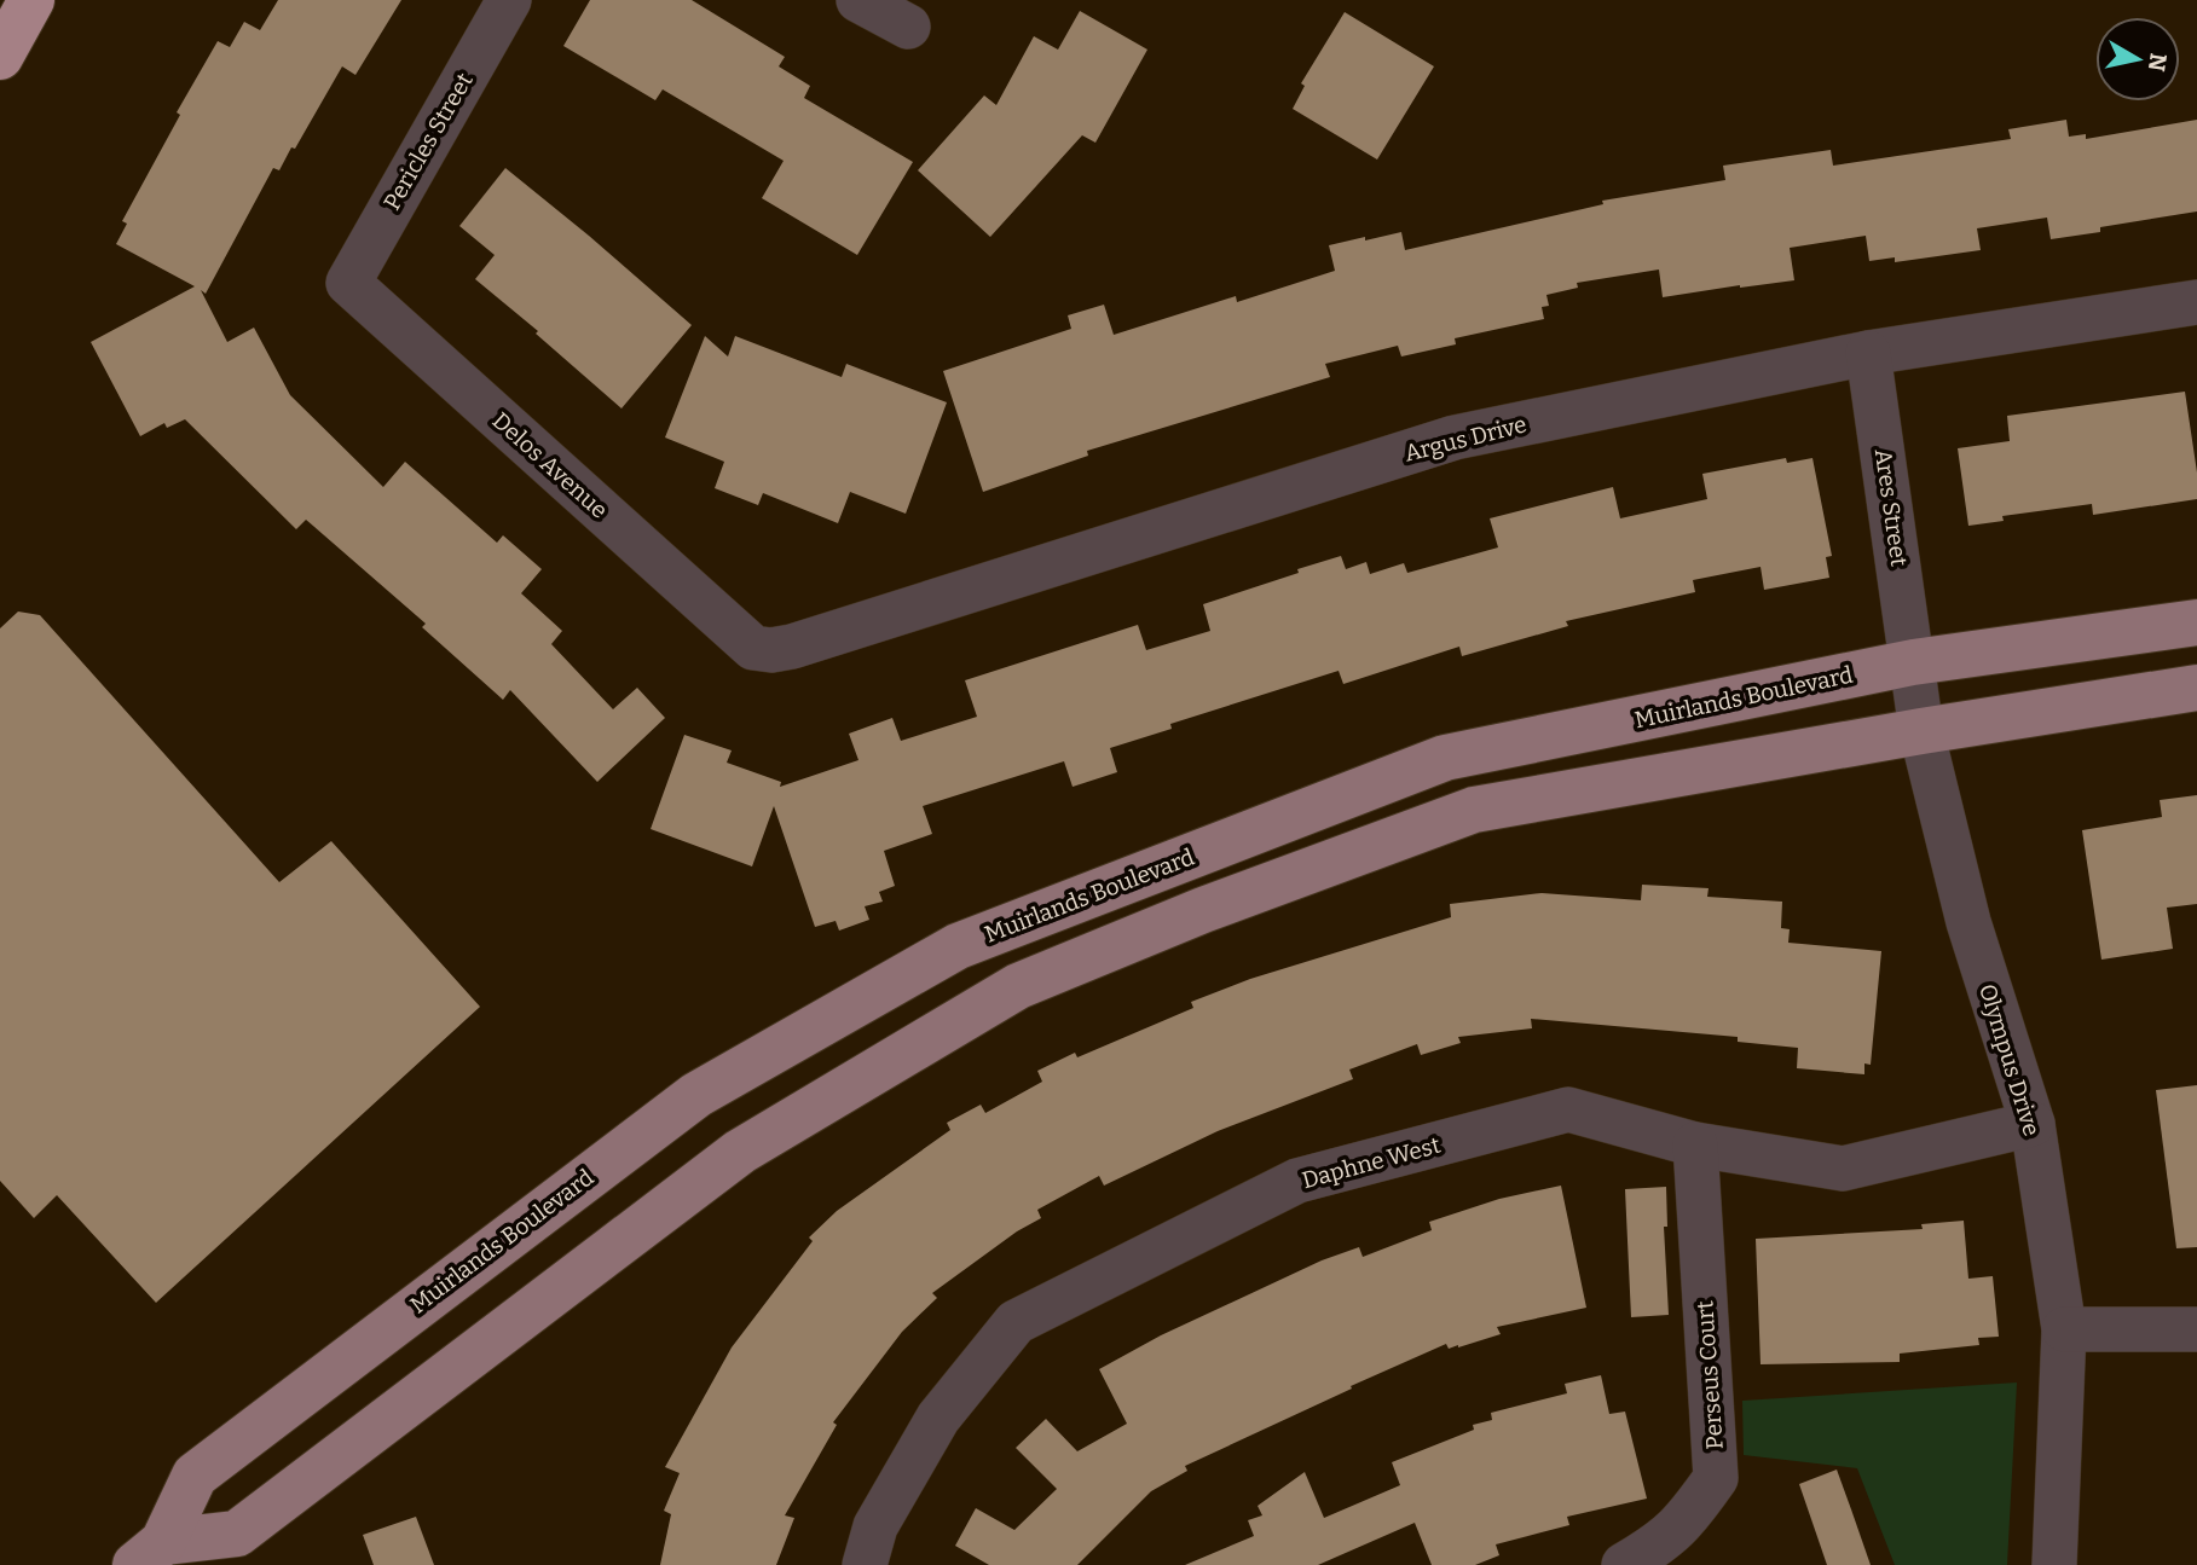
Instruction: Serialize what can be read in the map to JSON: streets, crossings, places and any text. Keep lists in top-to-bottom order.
{
  "streets": {
    "main road": ["Muirlands Boulevard"],
    "street": [
      "Pericles Street",
      "Argus Drive",
      "Delos Avenue",
      "Ares Street",
      "Olympus Drive",
      "Daphne West",
      "Perseus Court"
    ]
  },
  "crossings": [
    ["Pericles Street", "Delos Avenue"],
    ["Argus Drive", "Delos Avenue"],
    ["Argus Drive", "Ares Street"],
    ["Ares Street", "Muirlands Boulevard"],
    ["Ares Street", "Olympus Drive"],
    ["Muirlands Boulevard", "Olympus Drive"],
    ["Olympus Drive", "Daphne West"],
    ["Daphne West", "Perseus Court"]
  ],
  "north": "right"
}
